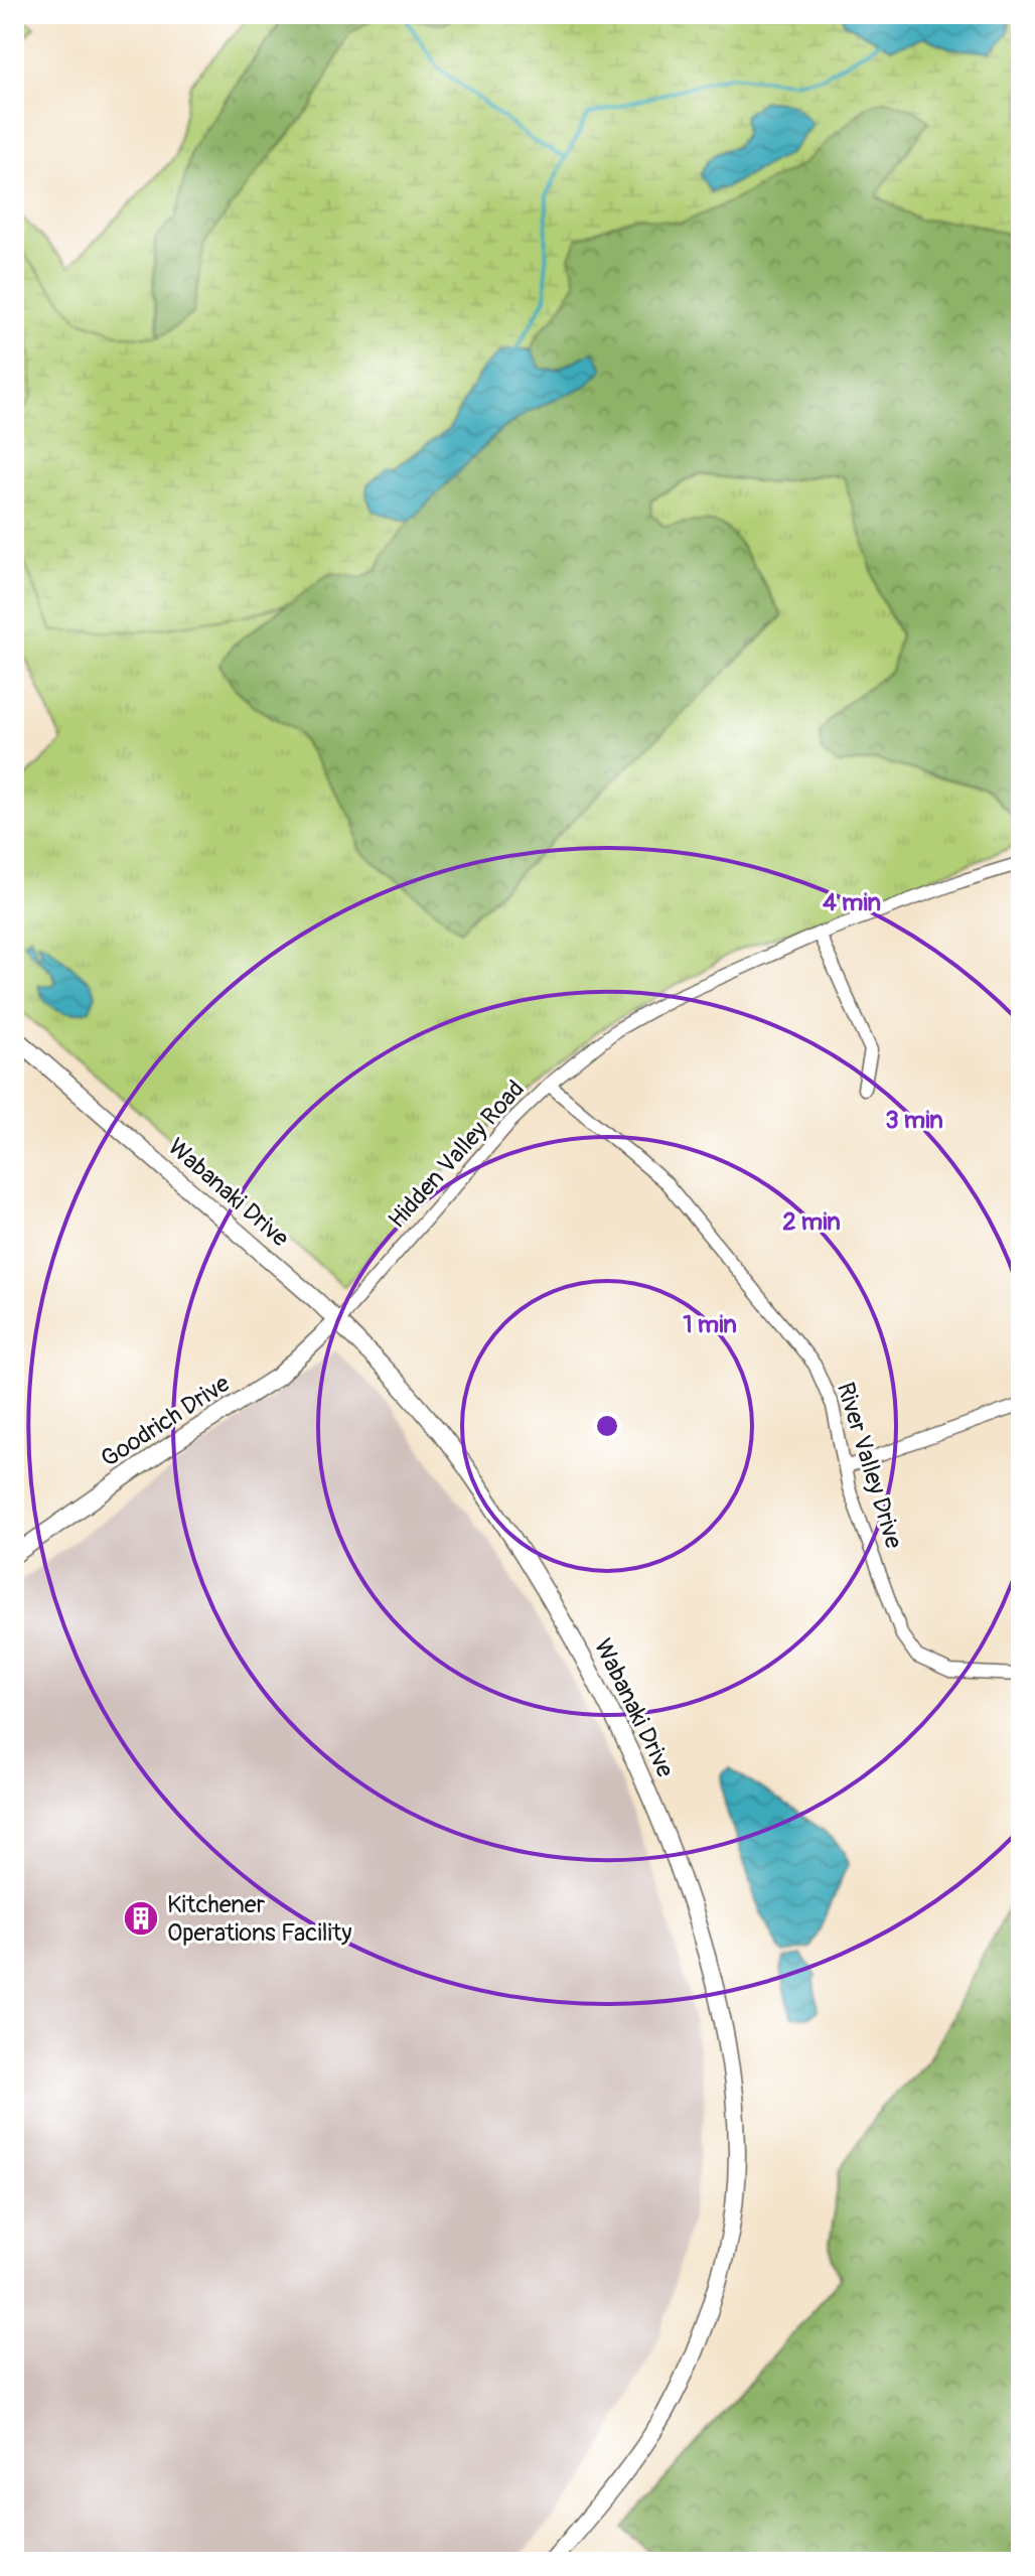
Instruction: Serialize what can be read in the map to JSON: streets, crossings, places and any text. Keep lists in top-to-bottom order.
{
  "streets": {
    "street": [
      "Hidden Valley Road",
      "Wabanaki Drive",
      "Goodrich Drive",
      "River Valley Drive"
    ]
  },
  "crossings": [
    ["Hidden Valley Road", "Wabanaki Drive"],
    ["Hidden Valley Road", "Goodrich Drive"],
    ["Hidden Valley Road", "River Valley Drive"],
    ["Wabanaki Drive", "Goodrich Drive"]
  ],
  "places": {
    "building": ["Kitchener Operations Facility"]
  },
  "rings": [
    "4 min",
    "3 min",
    "2 min",
    "1 min"
  ]
}
